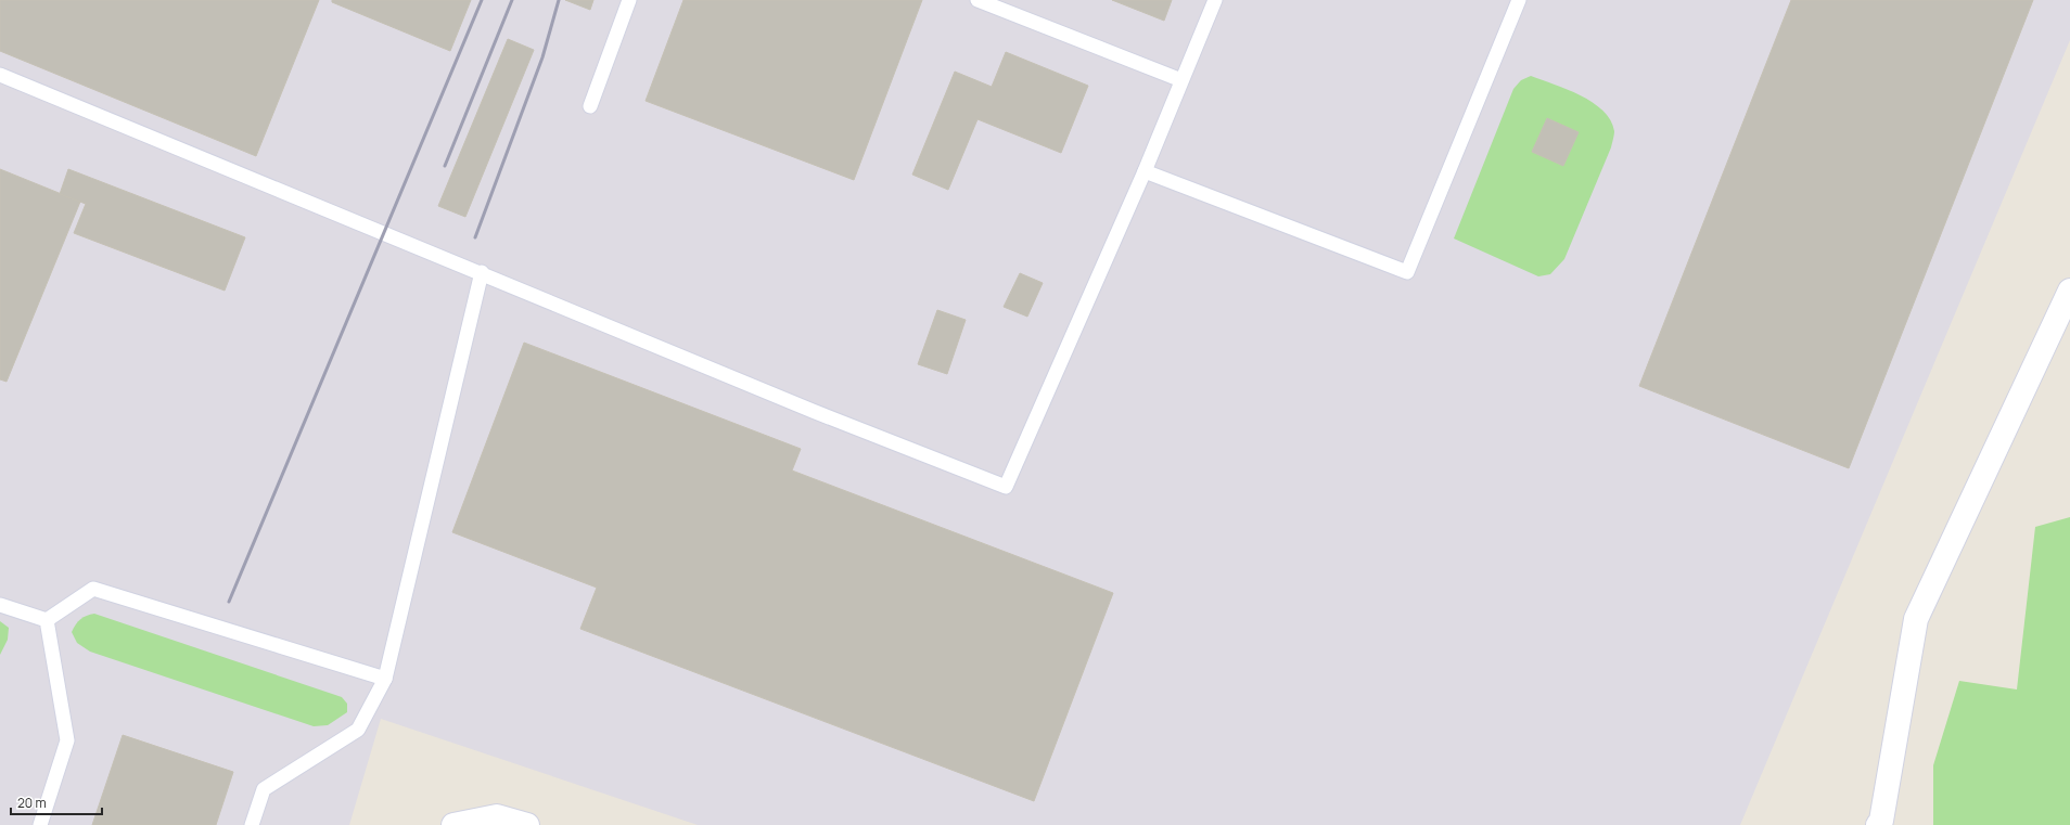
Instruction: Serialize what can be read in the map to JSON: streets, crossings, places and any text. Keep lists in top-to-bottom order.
{
  "scale_bar": "20 m"
}
